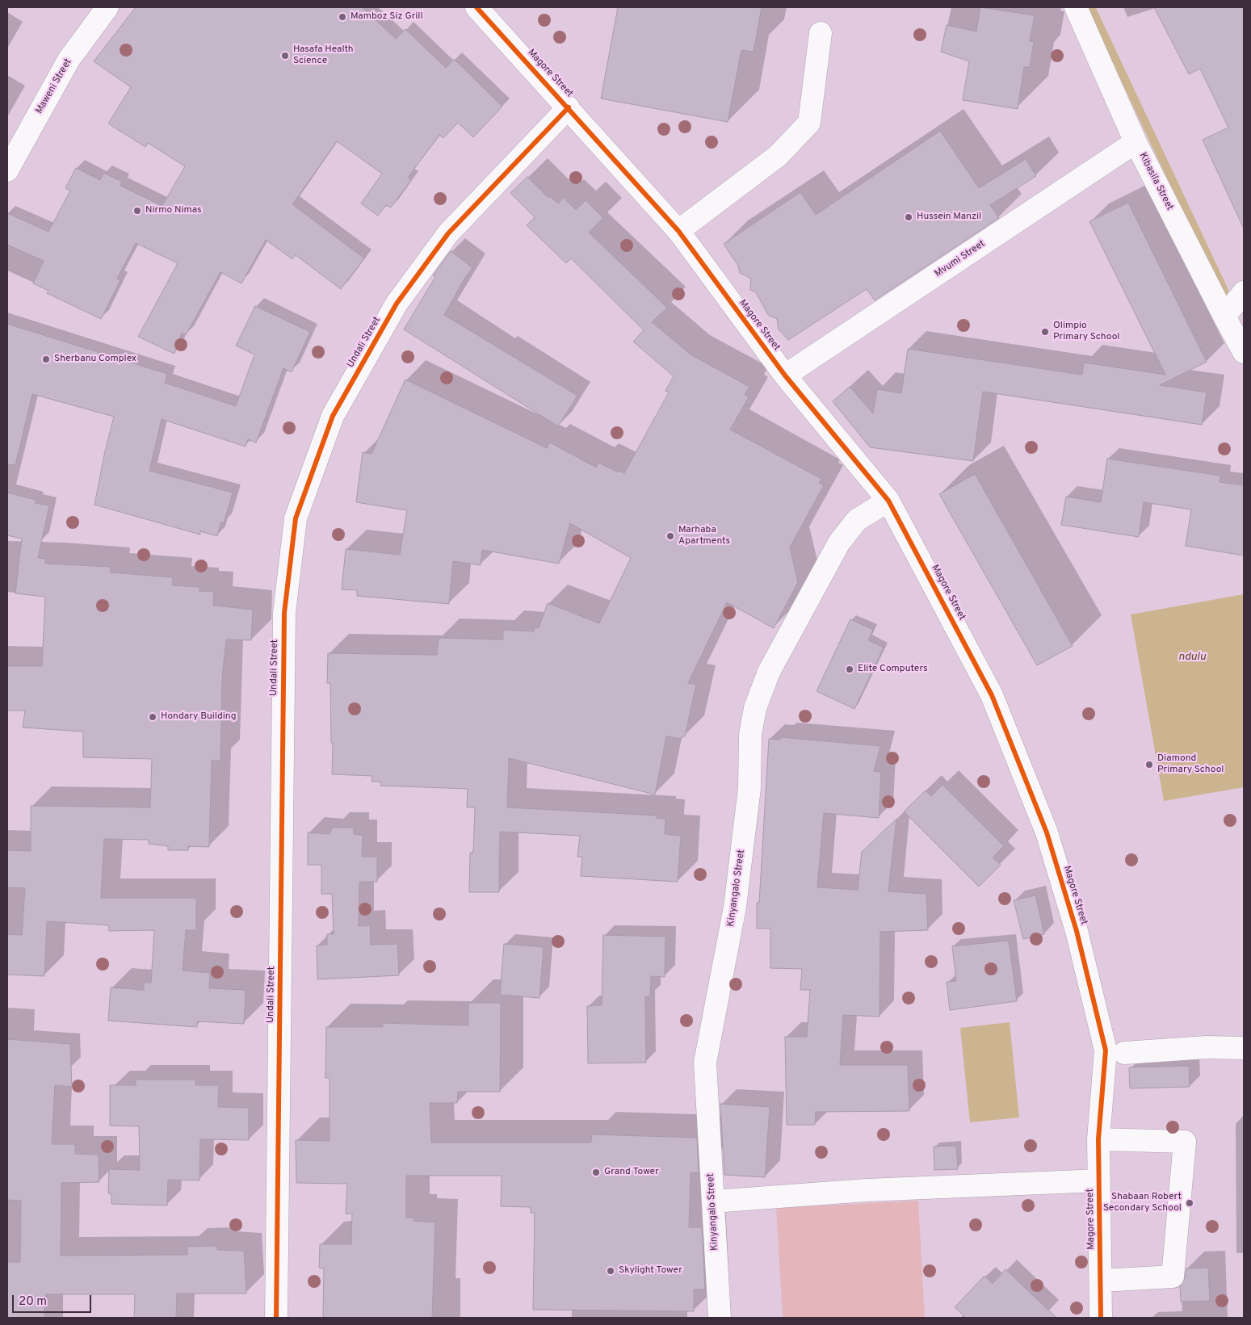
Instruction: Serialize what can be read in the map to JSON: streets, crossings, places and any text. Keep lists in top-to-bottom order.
{
  "streets": {
    "street": [
      "Magore Street",
      "Maweni Street",
      "Kibasila Street",
      "Mvumi Street",
      "Undali Street",
      "Kinyangalo Street"
    ]
  },
  "crossings": [
    ["Magore Street", "Mvumi Street"],
    ["Magore Street", "Undali Street"],
    ["Magore Street", "Kinyangalo Street"],
    ["Kibasila Street", "Mvumi Street"]
  ],
  "water": ["ndulu"],
  "places": [
    "Mamboz Siz Grill",
    "Hasafa Health Science",
    "Nirmo Nimas",
    "Hussein Manzil",
    "Olimpio Primary School",
    "Sherbanu Complex",
    "Marhaba Apartments",
    "Elite Computers",
    "Hondary Building",
    "Diamond Primary School",
    "Grand Tower",
    "Shabaan Robert Secondary School",
    "Skylight Tower"
  ],
  "scale_bar": "20 m"
}
